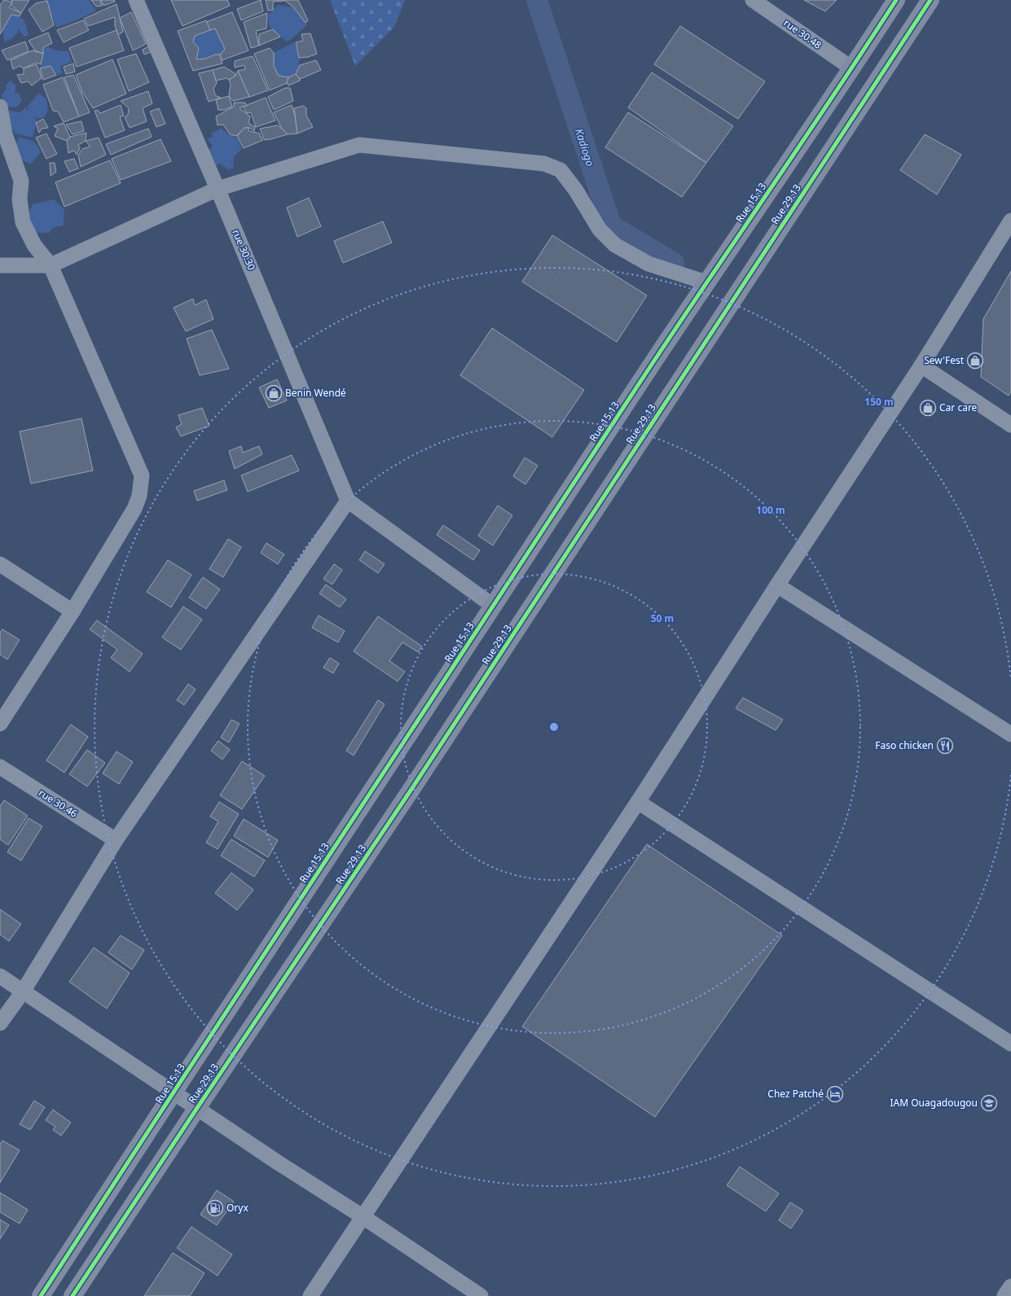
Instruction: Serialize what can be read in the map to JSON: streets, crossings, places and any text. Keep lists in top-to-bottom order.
{
  "streets": {
    "main road": ["Rue 15.13", "Rue 29.13"],
    "street": ["rue 30.48", "rue 30.30", "rue 30.46"]
  },
  "crossings": [
    ["rue 30.48", "Rue 15.13"]
  ],
  "water": ["Kadiogo"],
  "places": {
    "shop": ["Sew'Fest", "Benin Wendé", "Car care"],
    "restaurant": ["Faso chicken"],
    "hotel": ["Chez Patché"],
    "school or university": ["IAM Ouagadougou"],
    "fuel station": ["Oryx"]
  },
  "rings": ["150 m", "100 m", "50 m"]
}
